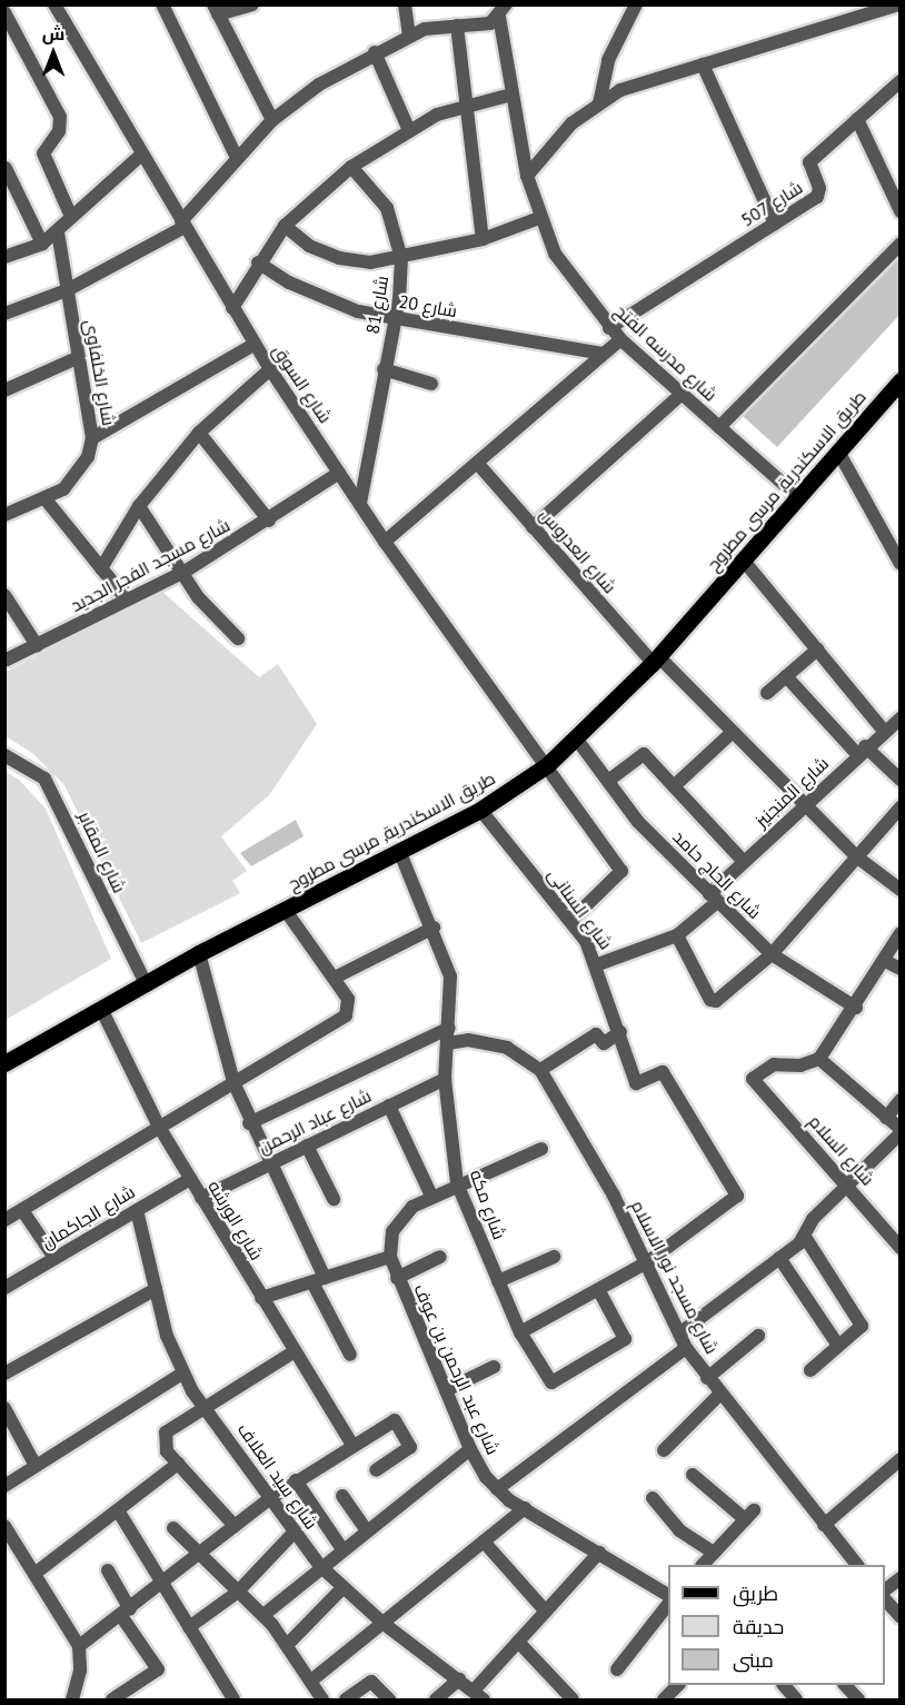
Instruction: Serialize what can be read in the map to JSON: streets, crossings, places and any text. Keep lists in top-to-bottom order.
{
  "streets": {
    "main road": ["طريق الاسكندرية, مرسى مطروح"],
    "street": [
      "شارع 507",
      "شارع 81",
      "شارع 20",
      "شارع مدرسه الفتح",
      "شارع الخلفاوى",
      "شارع السوق",
      "شارع العدروس",
      "شارع مسجد الفجر الجديد",
      "شارع المنجنيز",
      "شارع المقابر",
      "شارع الحاج حامد",
      "شارع السنانى",
      "شارع عباد الرحمن",
      "شارع السلام",
      "شارع مكه",
      "شارع الجاكمان",
      "شارع الورشه",
      "شارع مسجد نور الاسلام",
      "شارع عبد الرحمن بن عوف",
      "شارع سيد العلاف"
    ]
  },
  "crossings": [
    ["شارع 507", "شارع مدرسه الفتح"],
    ["شارع 81", "شارع 20"],
    ["شارع 81", "شارع السوق"],
    ["شارع مدرسه الفتح", "طريق الاسكندرية, مرسى مطروح"],
    ["شارع السوق", "طريق الاسكندرية, مرسى مطروح"],
    ["شارع السوق", "شارع مسجد الفجر الجديد"],
    ["شارع السوق", "شارع السنانى"],
    ["طريق الاسكندرية, مرسى مطروح", "شارع العدروس"],
    ["طريق الاسكندرية, مرسى مطروح", "شارع المقابر"],
    ["طريق الاسكندرية, مرسى مطروح", "شارع الحاج حامد"],
    ["طريق الاسكندرية, مرسى مطروح", "شارع السنانى"],
    ["طريق الاسكندرية, مرسى مطروح", "شارع مكه"],
    ["طريق الاسكندرية, مرسى مطروح", "شارع الورشه"],
    ["شارع العدروس", "شارع المنجنيز"],
    ["شارع المنجنيز", "شارع الحاج حامد"],
    ["شارع المنجنيز", "شارع السنانى"],
    ["شارع السنانى", "شارع مسجد نور الاسلام"],
    ["شارع عباد الرحمن", "شارع مكه"],
    ["شارع عباد الرحمن", "شارع الورشه"],
    ["شارع مكه", "شارع مسجد نور الاسلام"],
    ["شارع الجاكمان", "شارع الورشه"],
    ["شارع الجاكمان", "شارع سيد العلاف"]
  ],
  "legend": ["طريق", "حديقة", "مبنى"],
  "north": "top"
}
